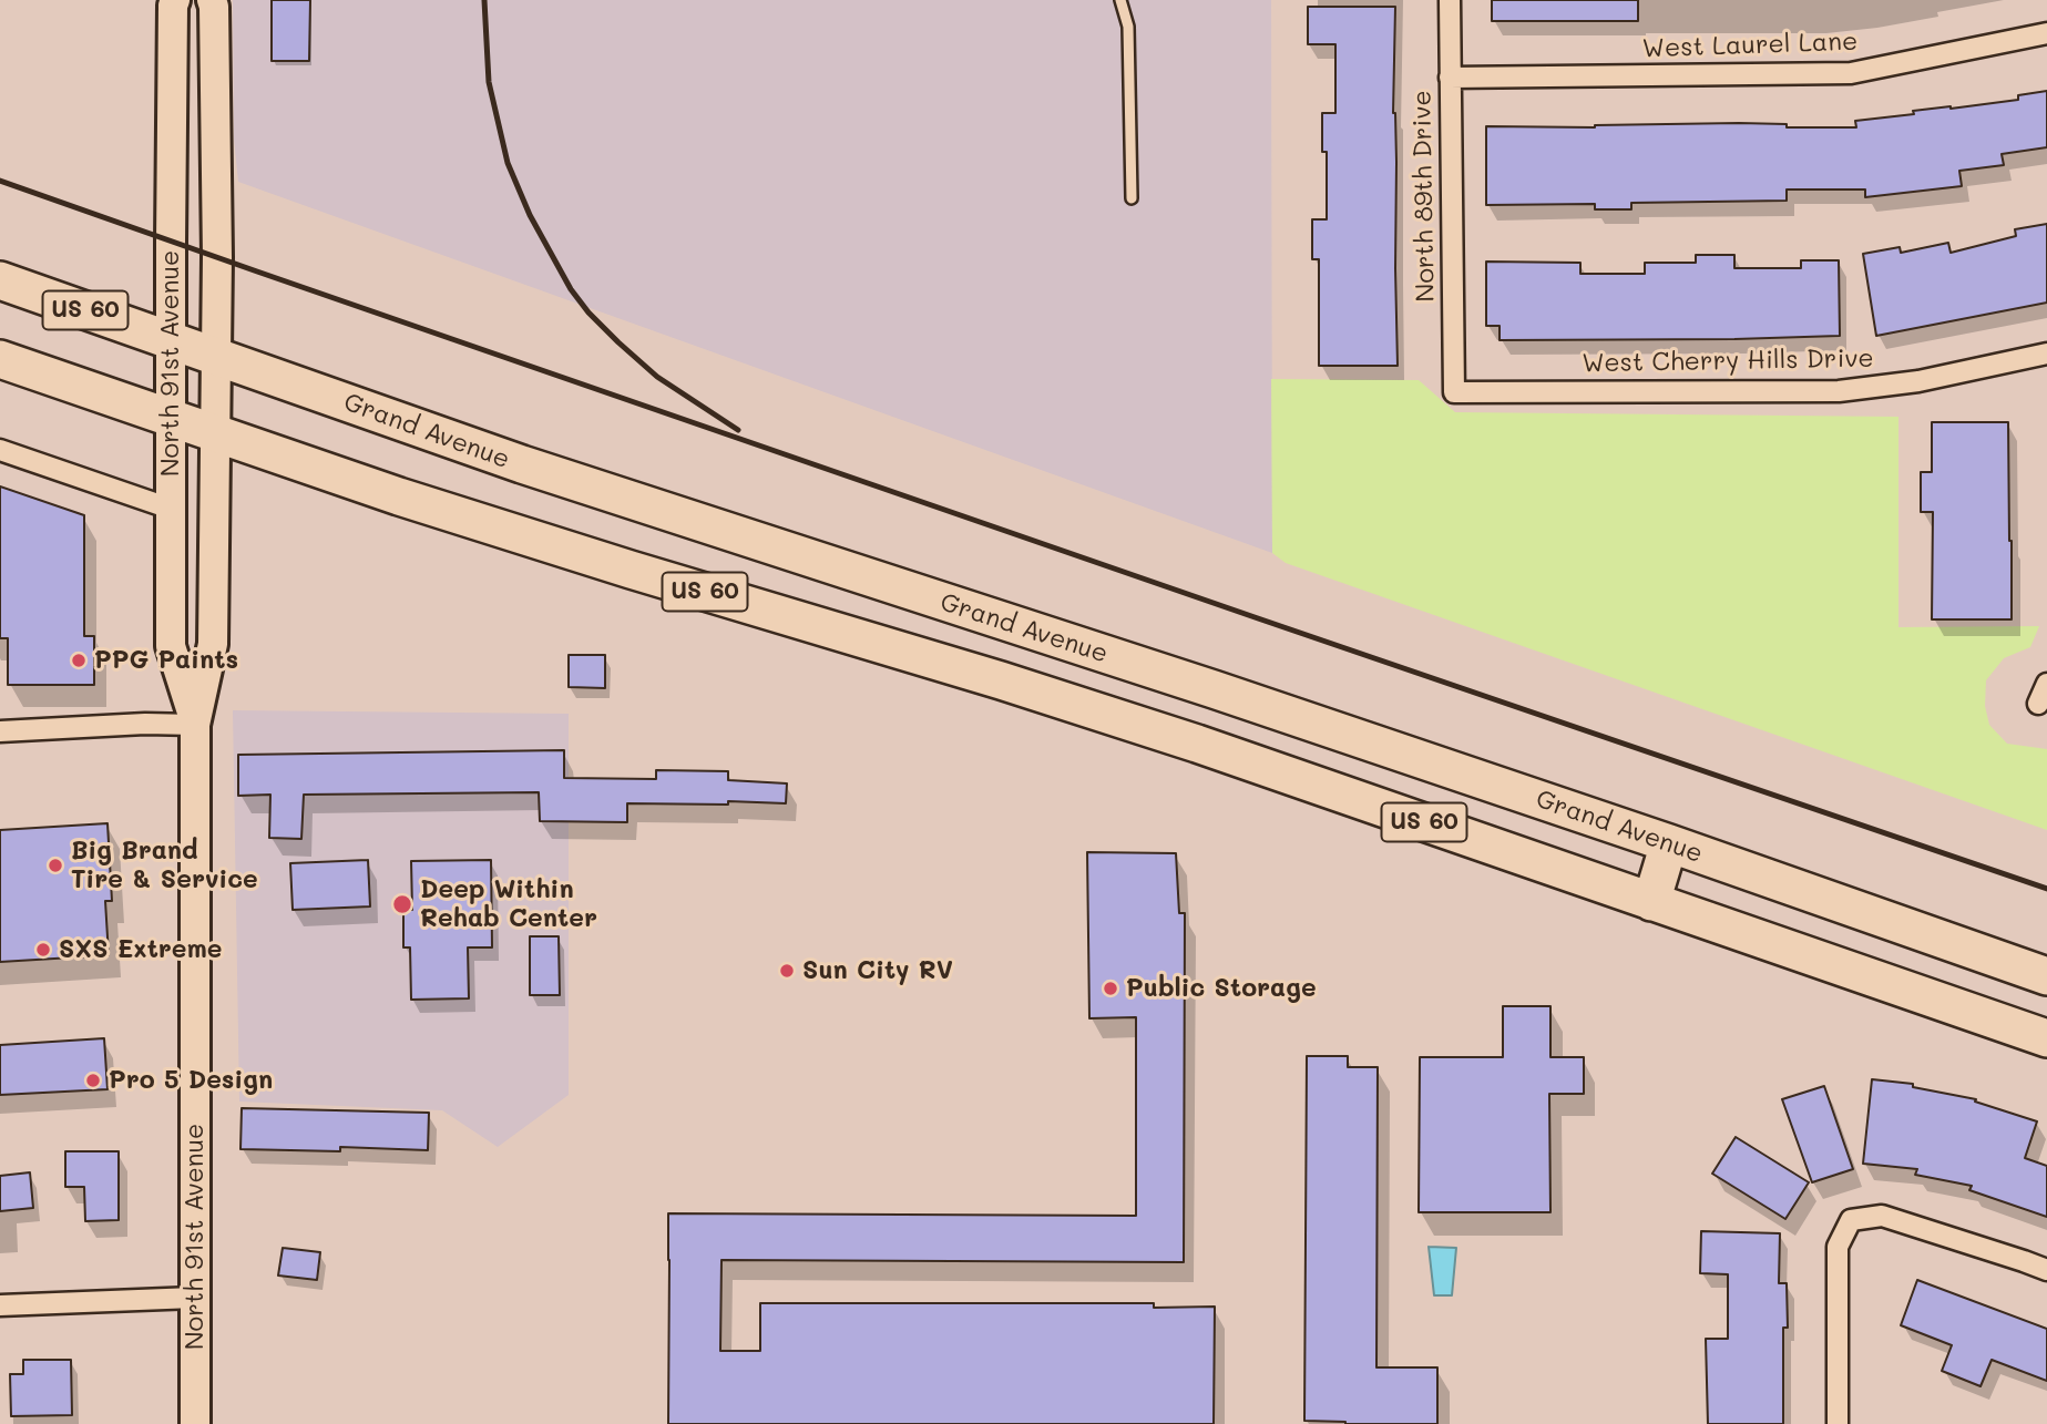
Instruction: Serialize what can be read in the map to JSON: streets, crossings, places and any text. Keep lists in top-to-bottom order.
{
  "streets": {
    "highway": ["US 60", "Grand Avenue"],
    "main road": ["North 91st Avenue"],
    "street": ["West Laurel Lane", "North 89th Drive", "West Cherry Hills Drive"]
  },
  "crossings": [
    ["West Laurel Lane", "North 89th Drive"],
    ["North 89th Drive", "West Cherry Hills Drive"],
    ["US 60", "North 91st Avenue"],
    ["North 91st Avenue", "Grand Avenue"]
  ],
  "places": [
    "PPG Paints",
    "Big Brand Tire & Service",
    "Deep Within Rehab Center",
    "SXS Extreme",
    "Sun City RV",
    "Public Storage",
    "Pro 5 Design"
  ]
}
